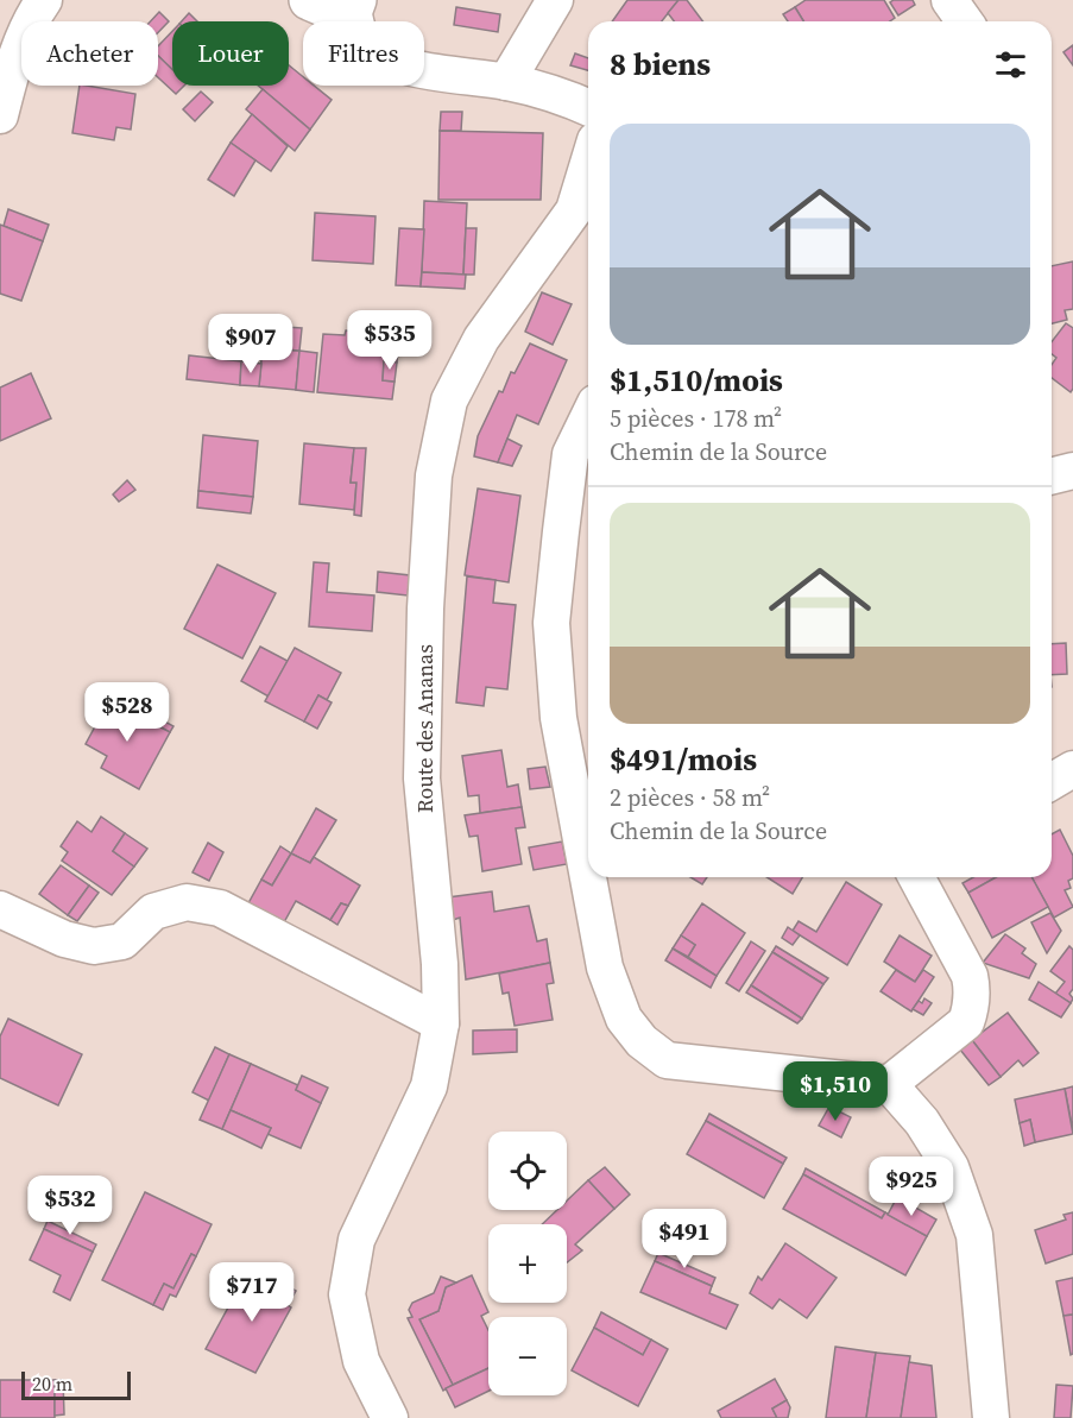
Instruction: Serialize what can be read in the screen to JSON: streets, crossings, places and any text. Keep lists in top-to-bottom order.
{
  "streets": {
    "street": ["Route des Ananas"]
  },
  "scale_bar": "20 m",
  "page": {
    "chip": ["Acheter", "Louer", "Filtres"],
    "heading": "8 biens",
    "list": [
      {
        "name": "$1,510/mois",
        "note": "5 pièces · 178 m² · Chemin de la Source"
      },
      {
        "name": "$491/mois",
        "note": "2 pièces · 58 m² · Chemin de la Source"
      }
    ],
    "price": [
      "$535",
      "$907",
      "$528",
      "$1,510",
      "$925",
      "$532",
      "$491",
      "$717"
    ],
    "map_buttons": ["+", "−"],
    "scale": "20 m"
  }
}
